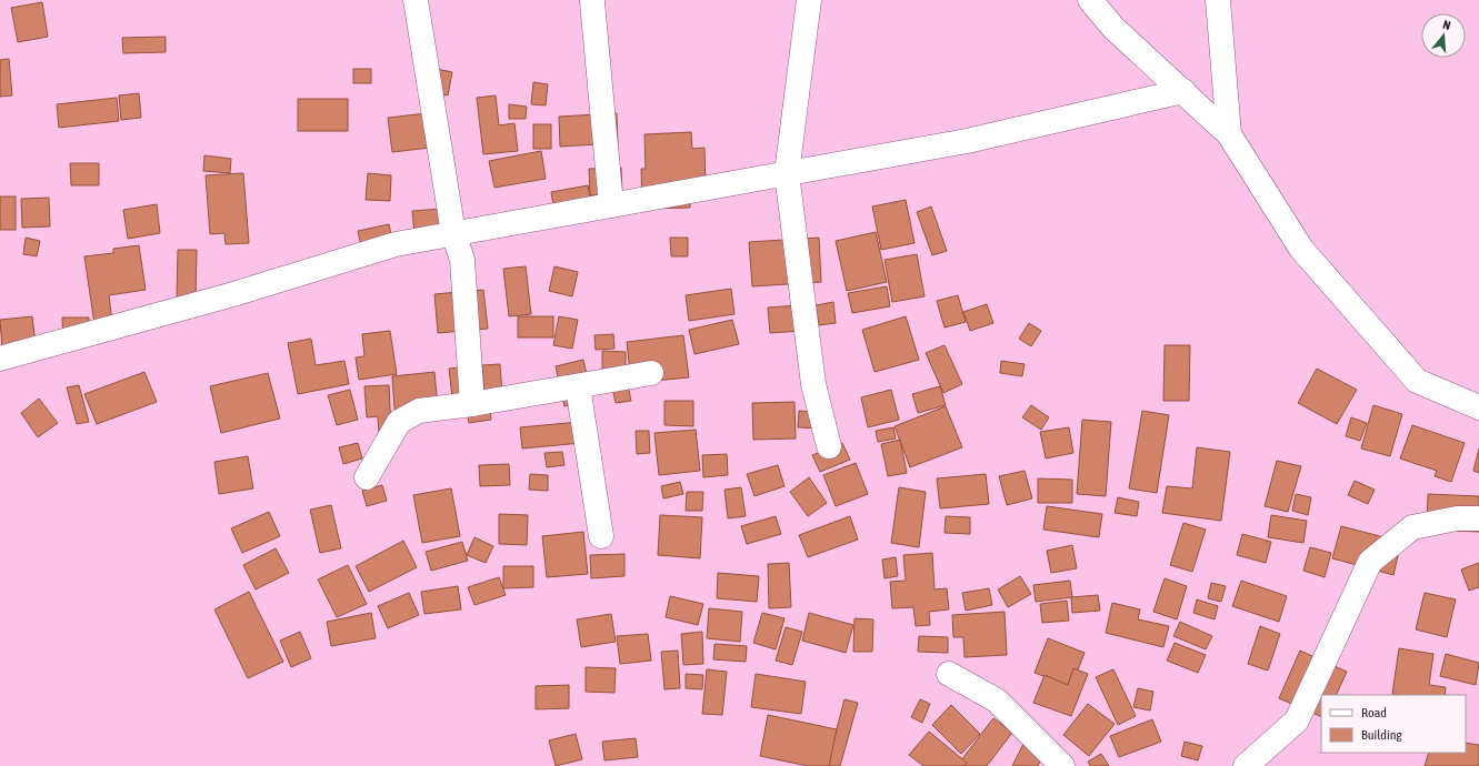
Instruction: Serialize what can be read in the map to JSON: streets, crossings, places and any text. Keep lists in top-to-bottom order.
{
  "legend": ["Road", "Building"],
  "north": "top"
}
